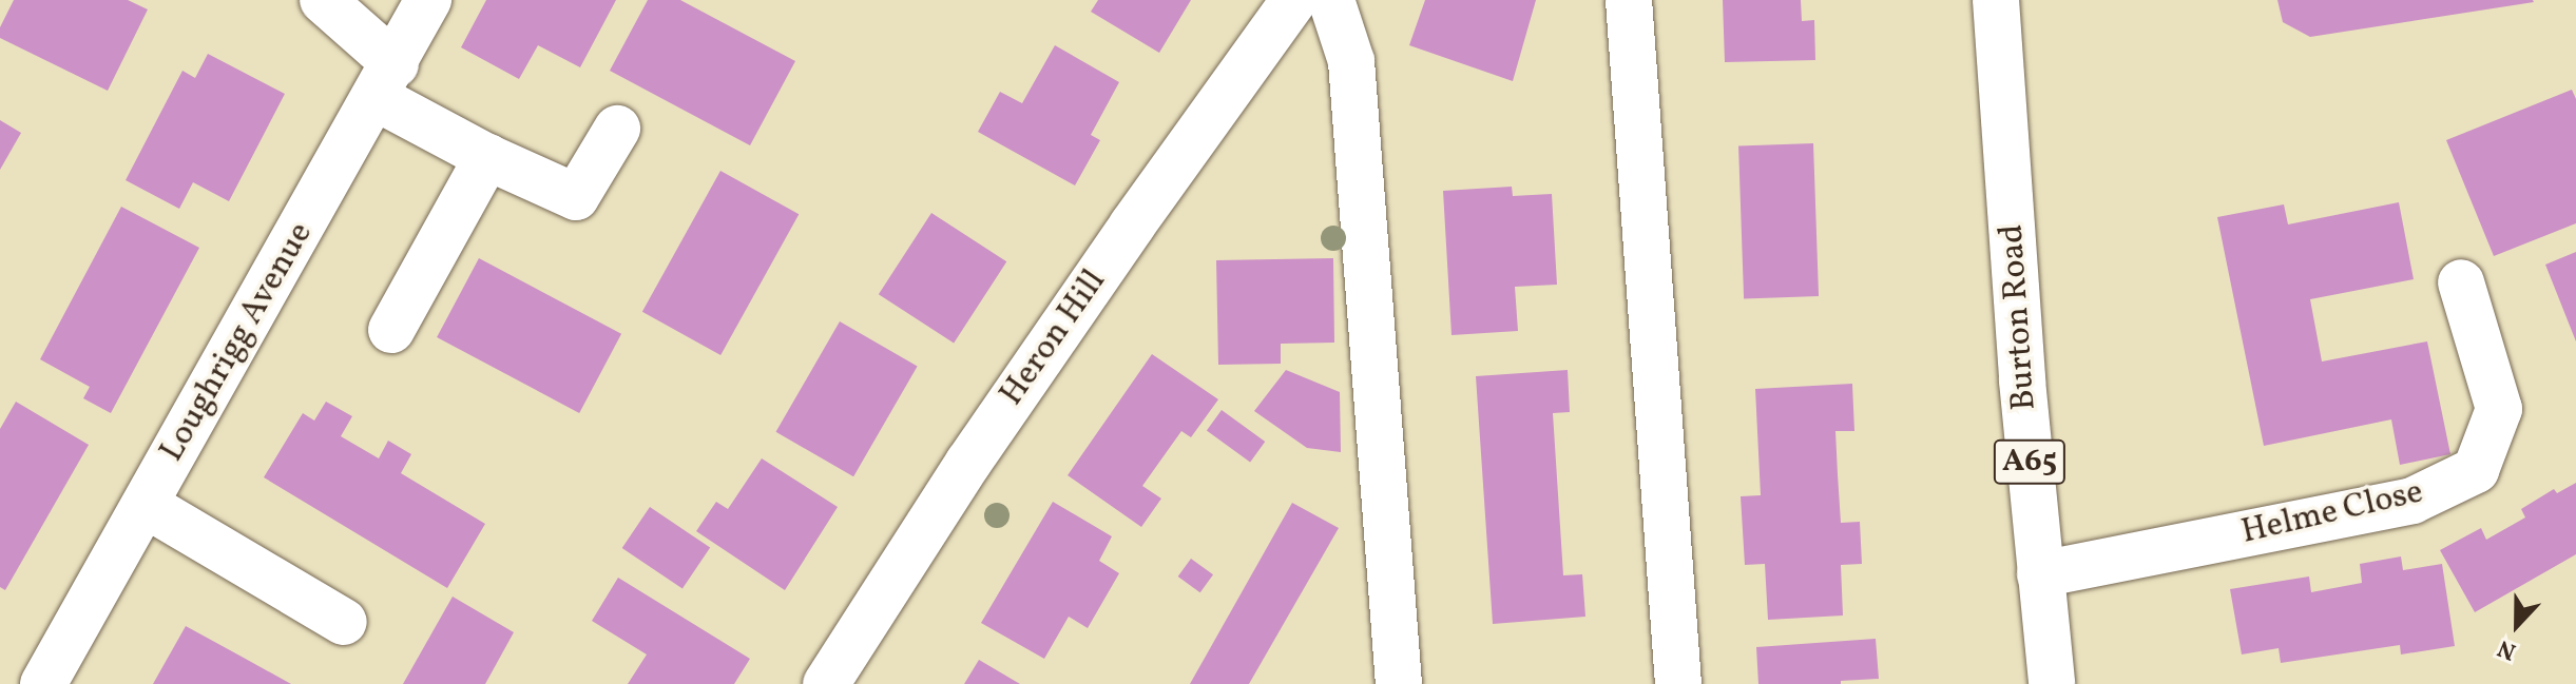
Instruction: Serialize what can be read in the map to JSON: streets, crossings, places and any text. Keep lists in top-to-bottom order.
{
  "streets": {
    "street": [
      "Burton Road",
      "Heron Hill",
      "Loughrigg Avenue",
      "A65",
      "Helme Close"
    ]
  },
  "crossings": [
    ["Burton Road", "Helme Close"]
  ],
  "north": "bottom"
}
